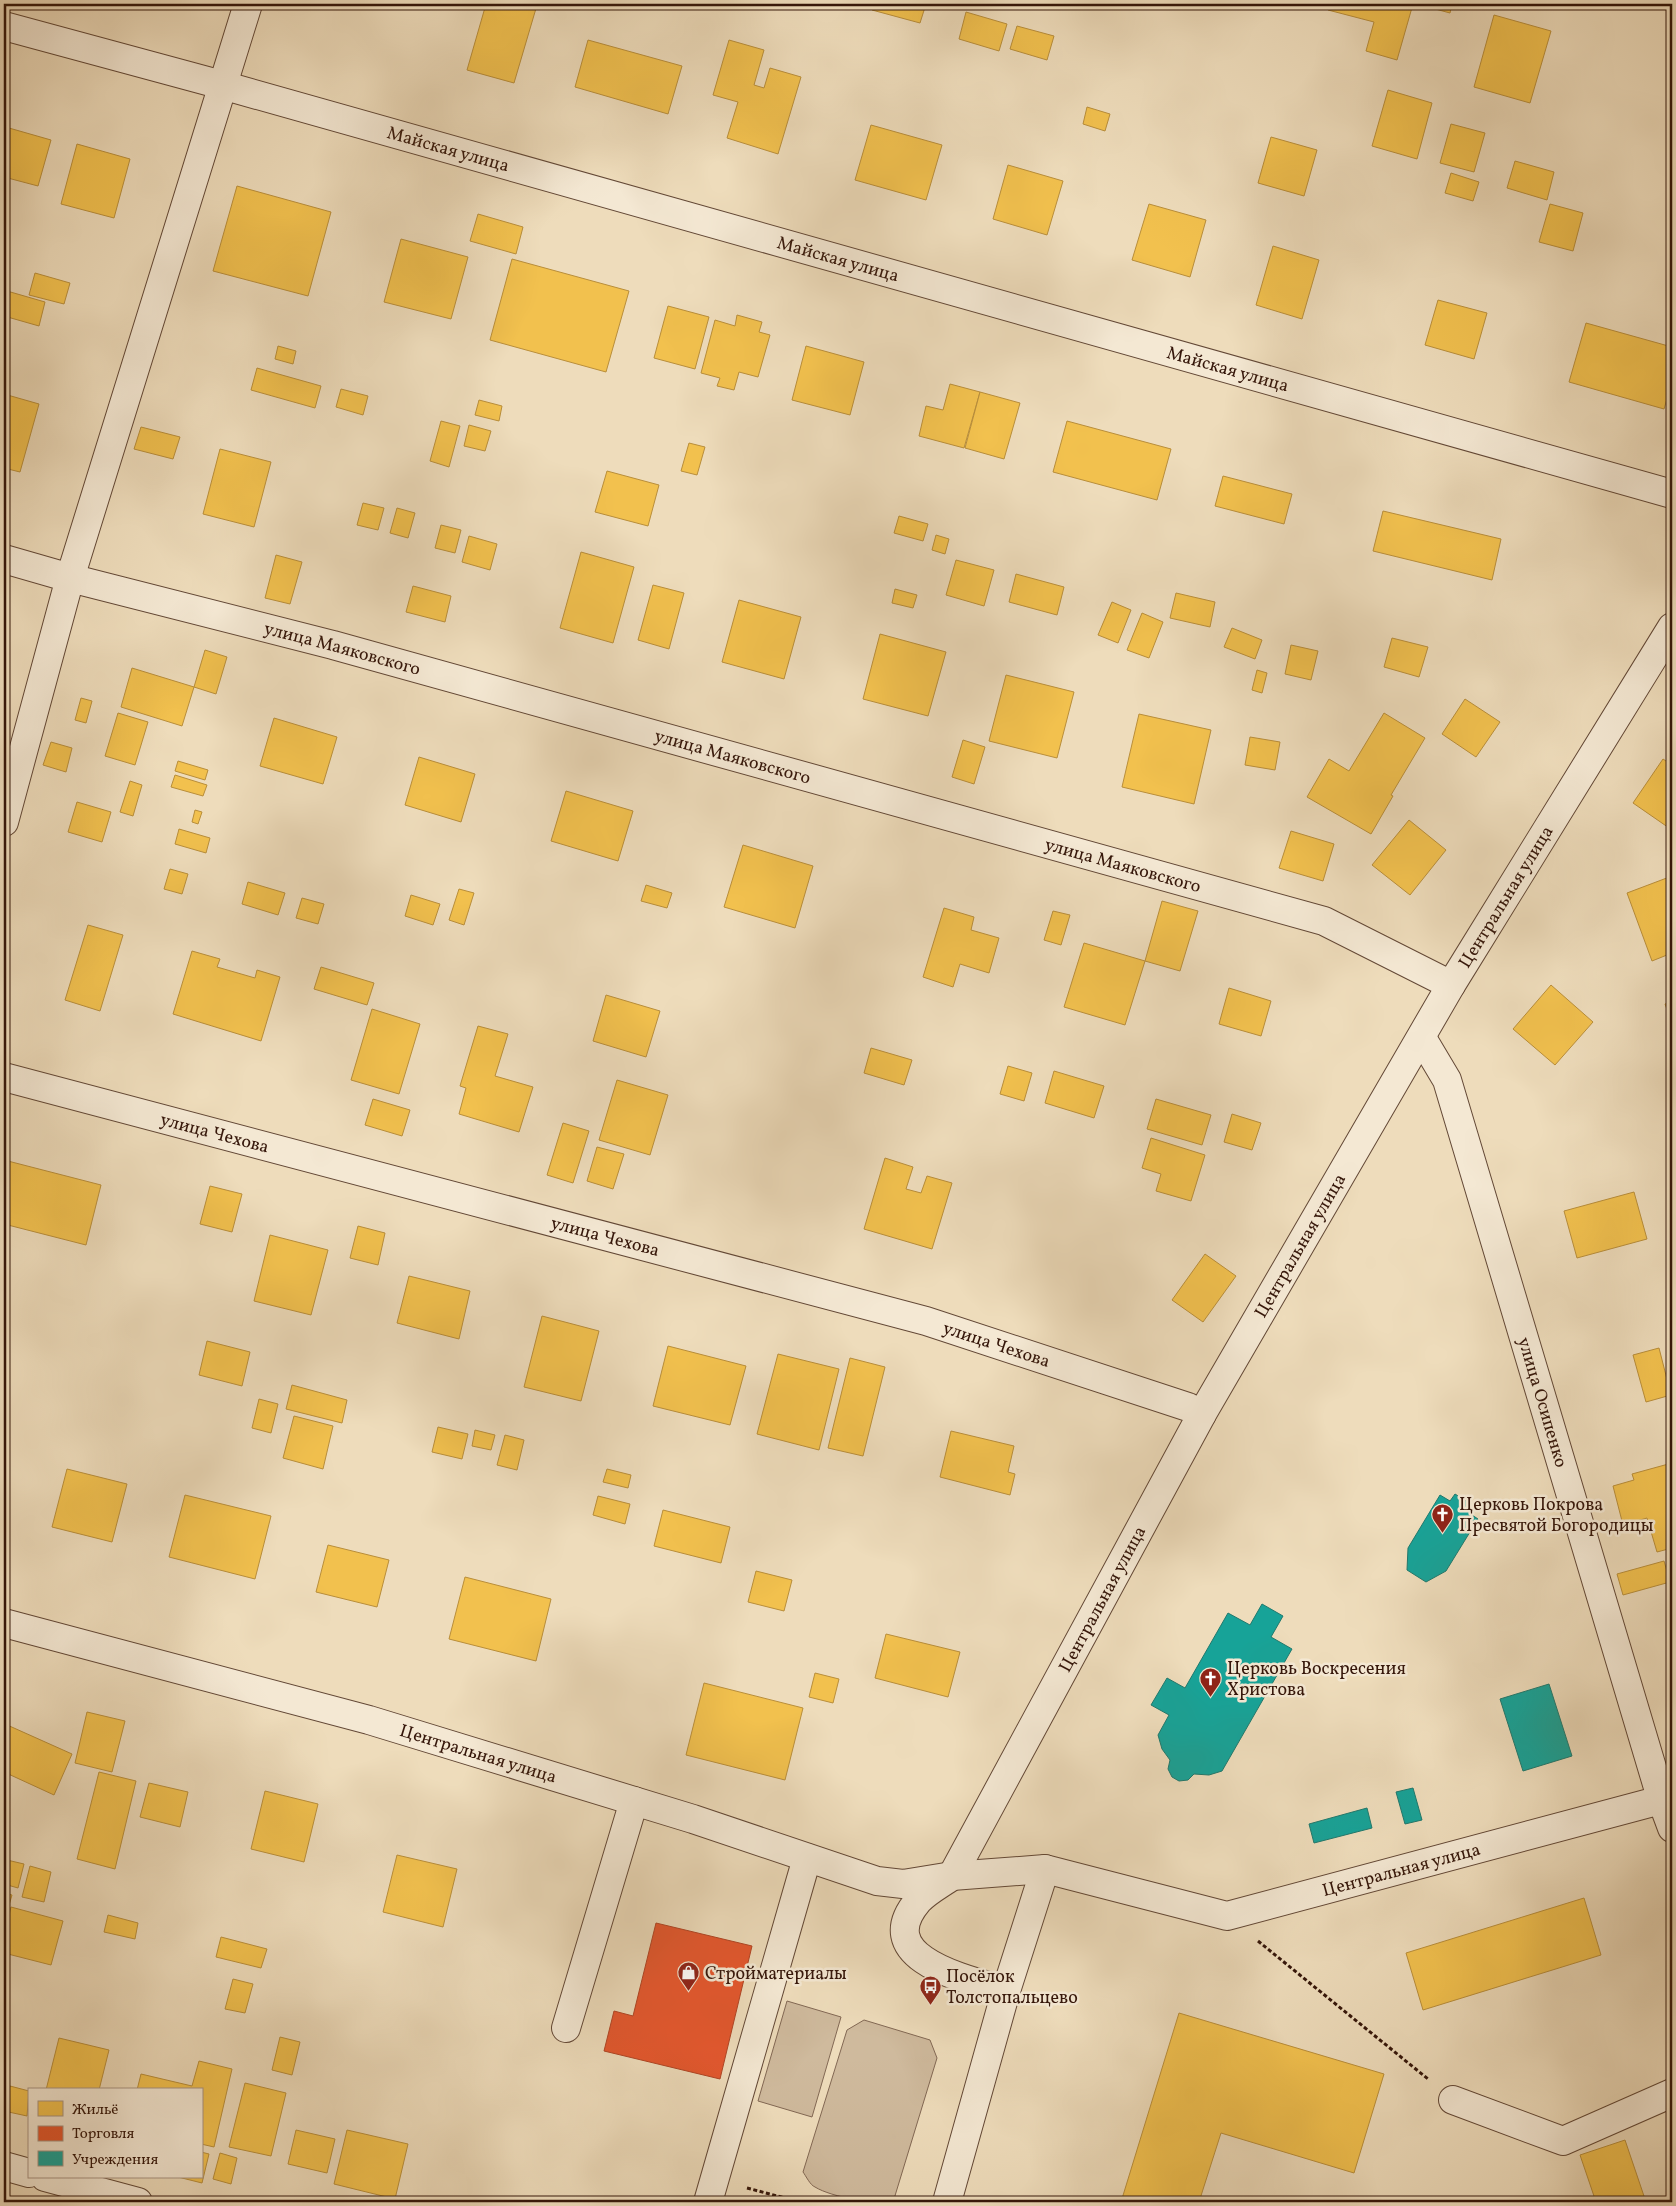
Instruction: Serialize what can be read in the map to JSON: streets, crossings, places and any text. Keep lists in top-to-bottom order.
{
  "streets": {
    "street": [
      "Майская улица",
      "улица Маяковского",
      "Центральная улица",
      "улица Чехова",
      "улица Осипенко"
    ]
  },
  "crossings": [
    ["улица Маяковского", "Центральная улица"],
    ["Центральная улица", "улица Чехова"],
    ["Центральная улица", "улица Осипенко"]
  ],
  "places": {
    "church": ["Церковь Покрова Пресвятой Богородицы", "Церковь Воскресения Христова"],
    "shop": ["Стройматериалы"],
    "bus stop": ["Посёлок Толстопальцево"]
  },
  "legend": ["Жильё", "Торговля", "Учреждения"]
}
